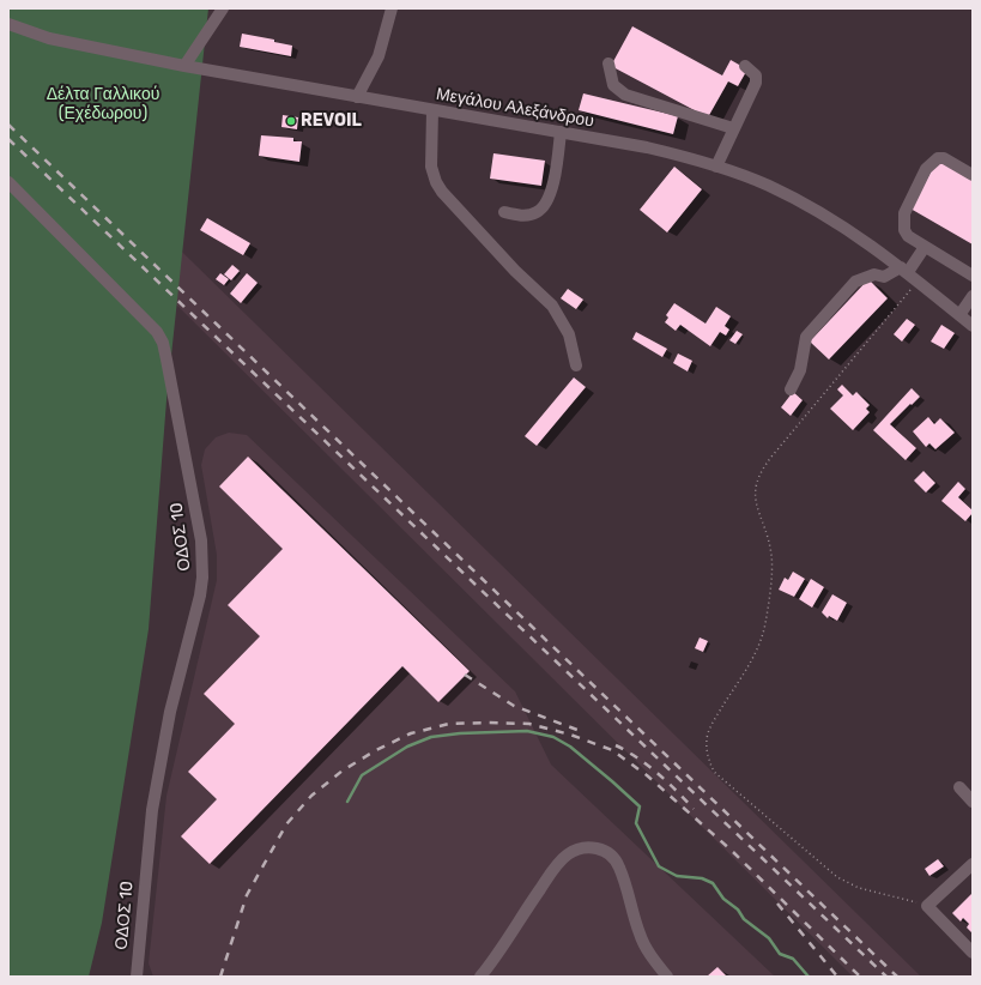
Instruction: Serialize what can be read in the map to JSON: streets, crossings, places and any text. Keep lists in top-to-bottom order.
{
  "streets": {
    "street": ["Μεγάλου Αλεξάνδρου", "ΟΔΟΣ 10"]
  },
  "parks": ["Δέλτα Γαλλικού (Εχέδωρου)"],
  "places": ["REVOIL"]
}
